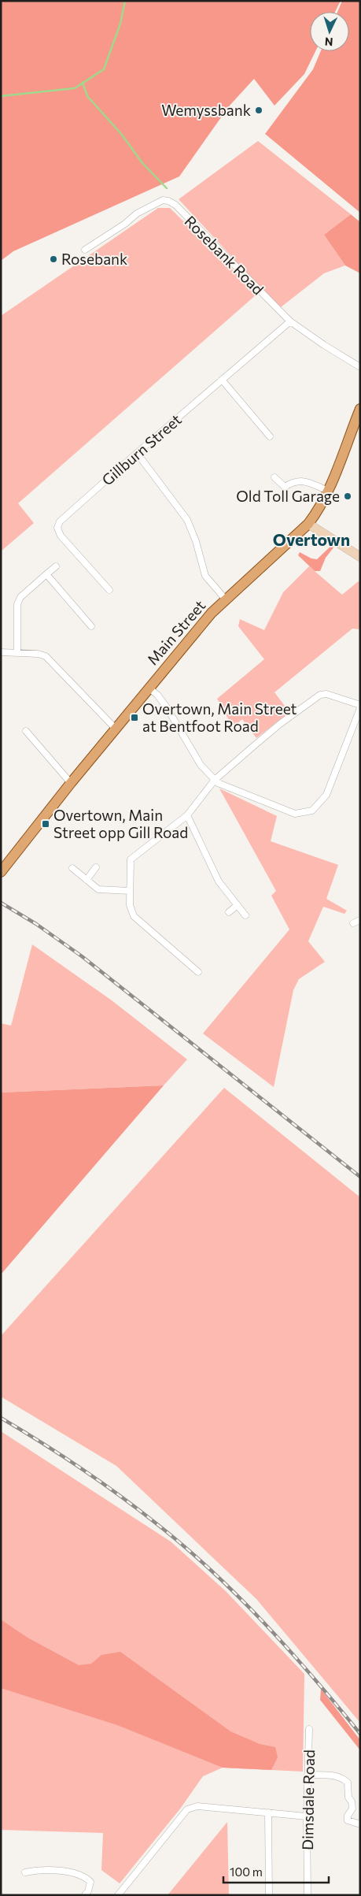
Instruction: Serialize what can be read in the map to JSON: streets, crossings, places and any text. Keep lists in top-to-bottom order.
{
  "streets": {
    "main road": ["Main Street"],
    "street": ["Rosebank Road", "Gillburn Street", "Dimsdale Road"]
  },
  "crossings": [
    ["Rosebank Road", "Gillburn Street"]
  ],
  "districts": ["Overtown"],
  "places": {
    "other": ["Wemyssbank", "Rosebank", "Old Toll Garage"],
    "transit": ["Overtown, Main Street at Bentfoot Road", "Overtown, Main Street opp Gill Road"]
  },
  "scale_bar": "100 m",
  "north": "bottom"
}
